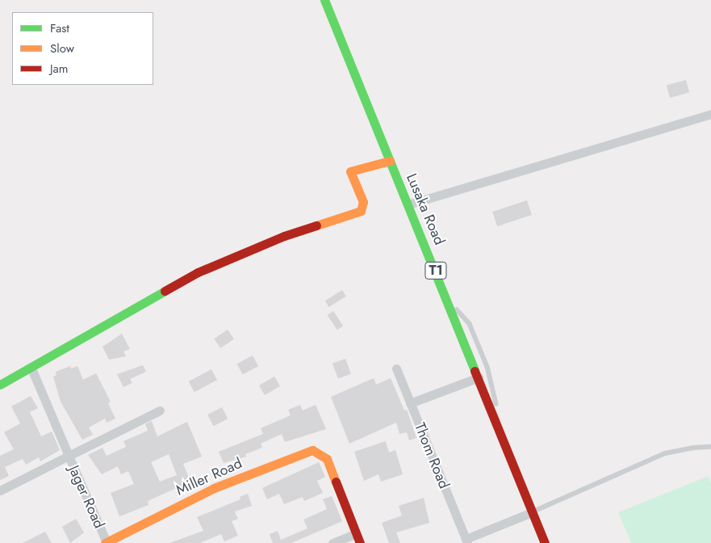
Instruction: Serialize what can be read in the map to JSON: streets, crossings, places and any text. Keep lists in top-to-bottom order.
{
  "streets": {
    "main road": ["Lusaka Road", "T1", "Miller Road"],
    "street": ["Thom Road", "Jager Road"]
  },
  "crossings": [
    ["Miller Road", "Jager Road"]
  ],
  "legend": ["Fast", "Slow", "Jam"]
}
